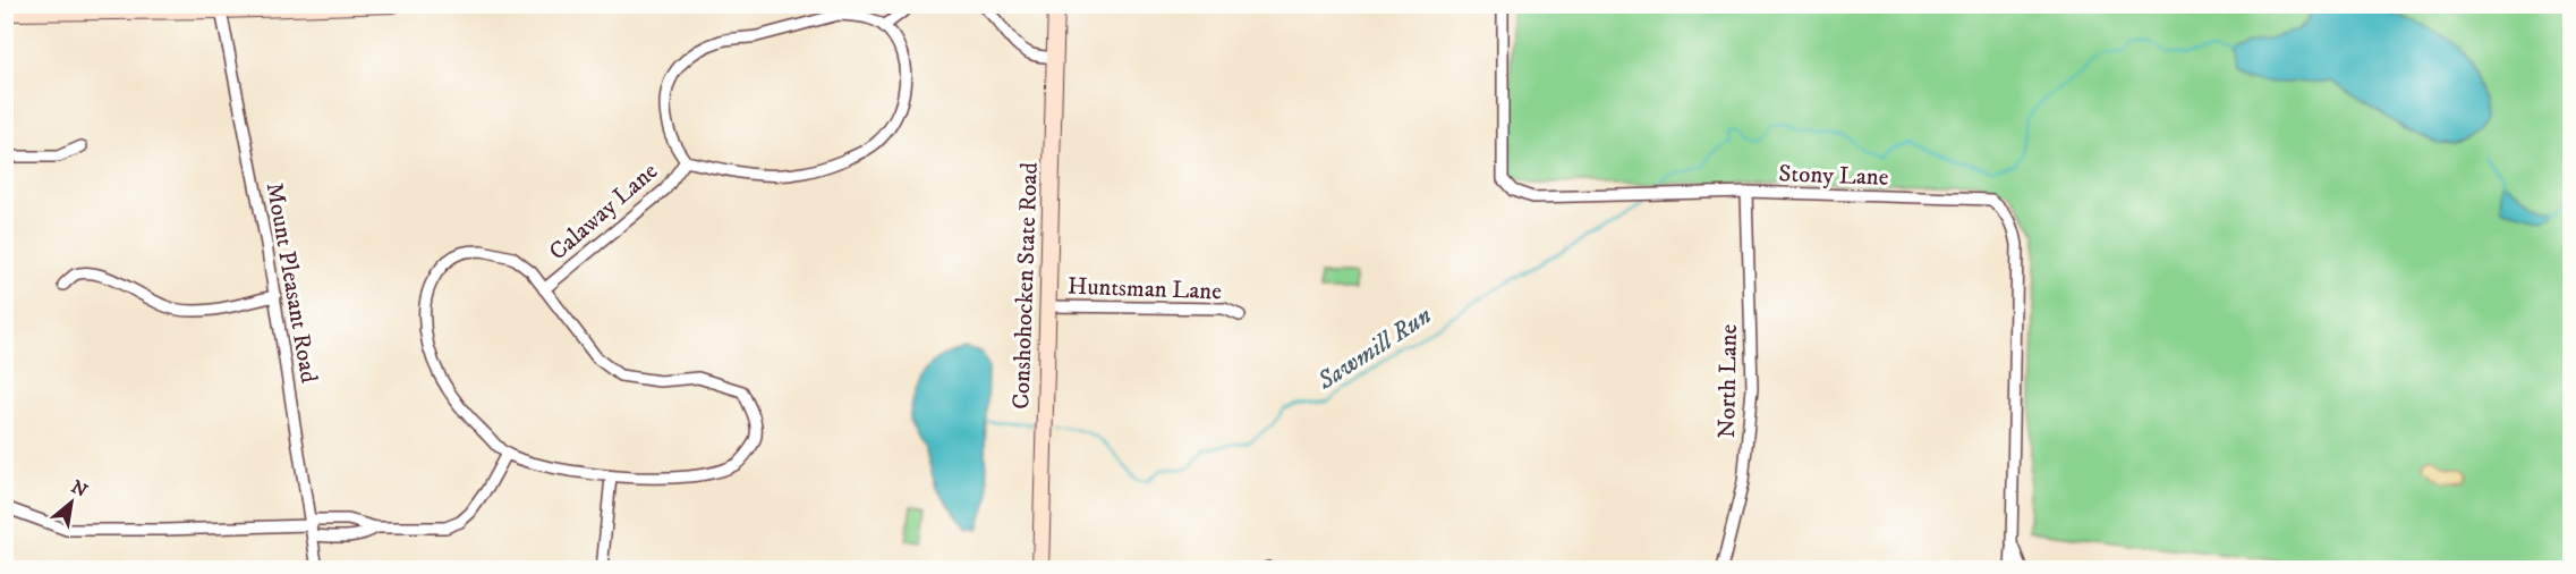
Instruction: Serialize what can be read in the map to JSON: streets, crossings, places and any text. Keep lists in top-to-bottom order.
{
  "streets": {
    "main road": ["Conshohocken State Road"],
    "street": [
      "Stony Lane",
      "Calaway Lane",
      "Mount Pleasant Road",
      "Huntsman Lane",
      "North Lane"
    ]
  },
  "crossings": [
    ["Stony Lane", "North Lane"],
    ["Conshohocken State Road", "Huntsman Lane"]
  ],
  "water": ["Sawmill Run"],
  "north": "top right"
}
